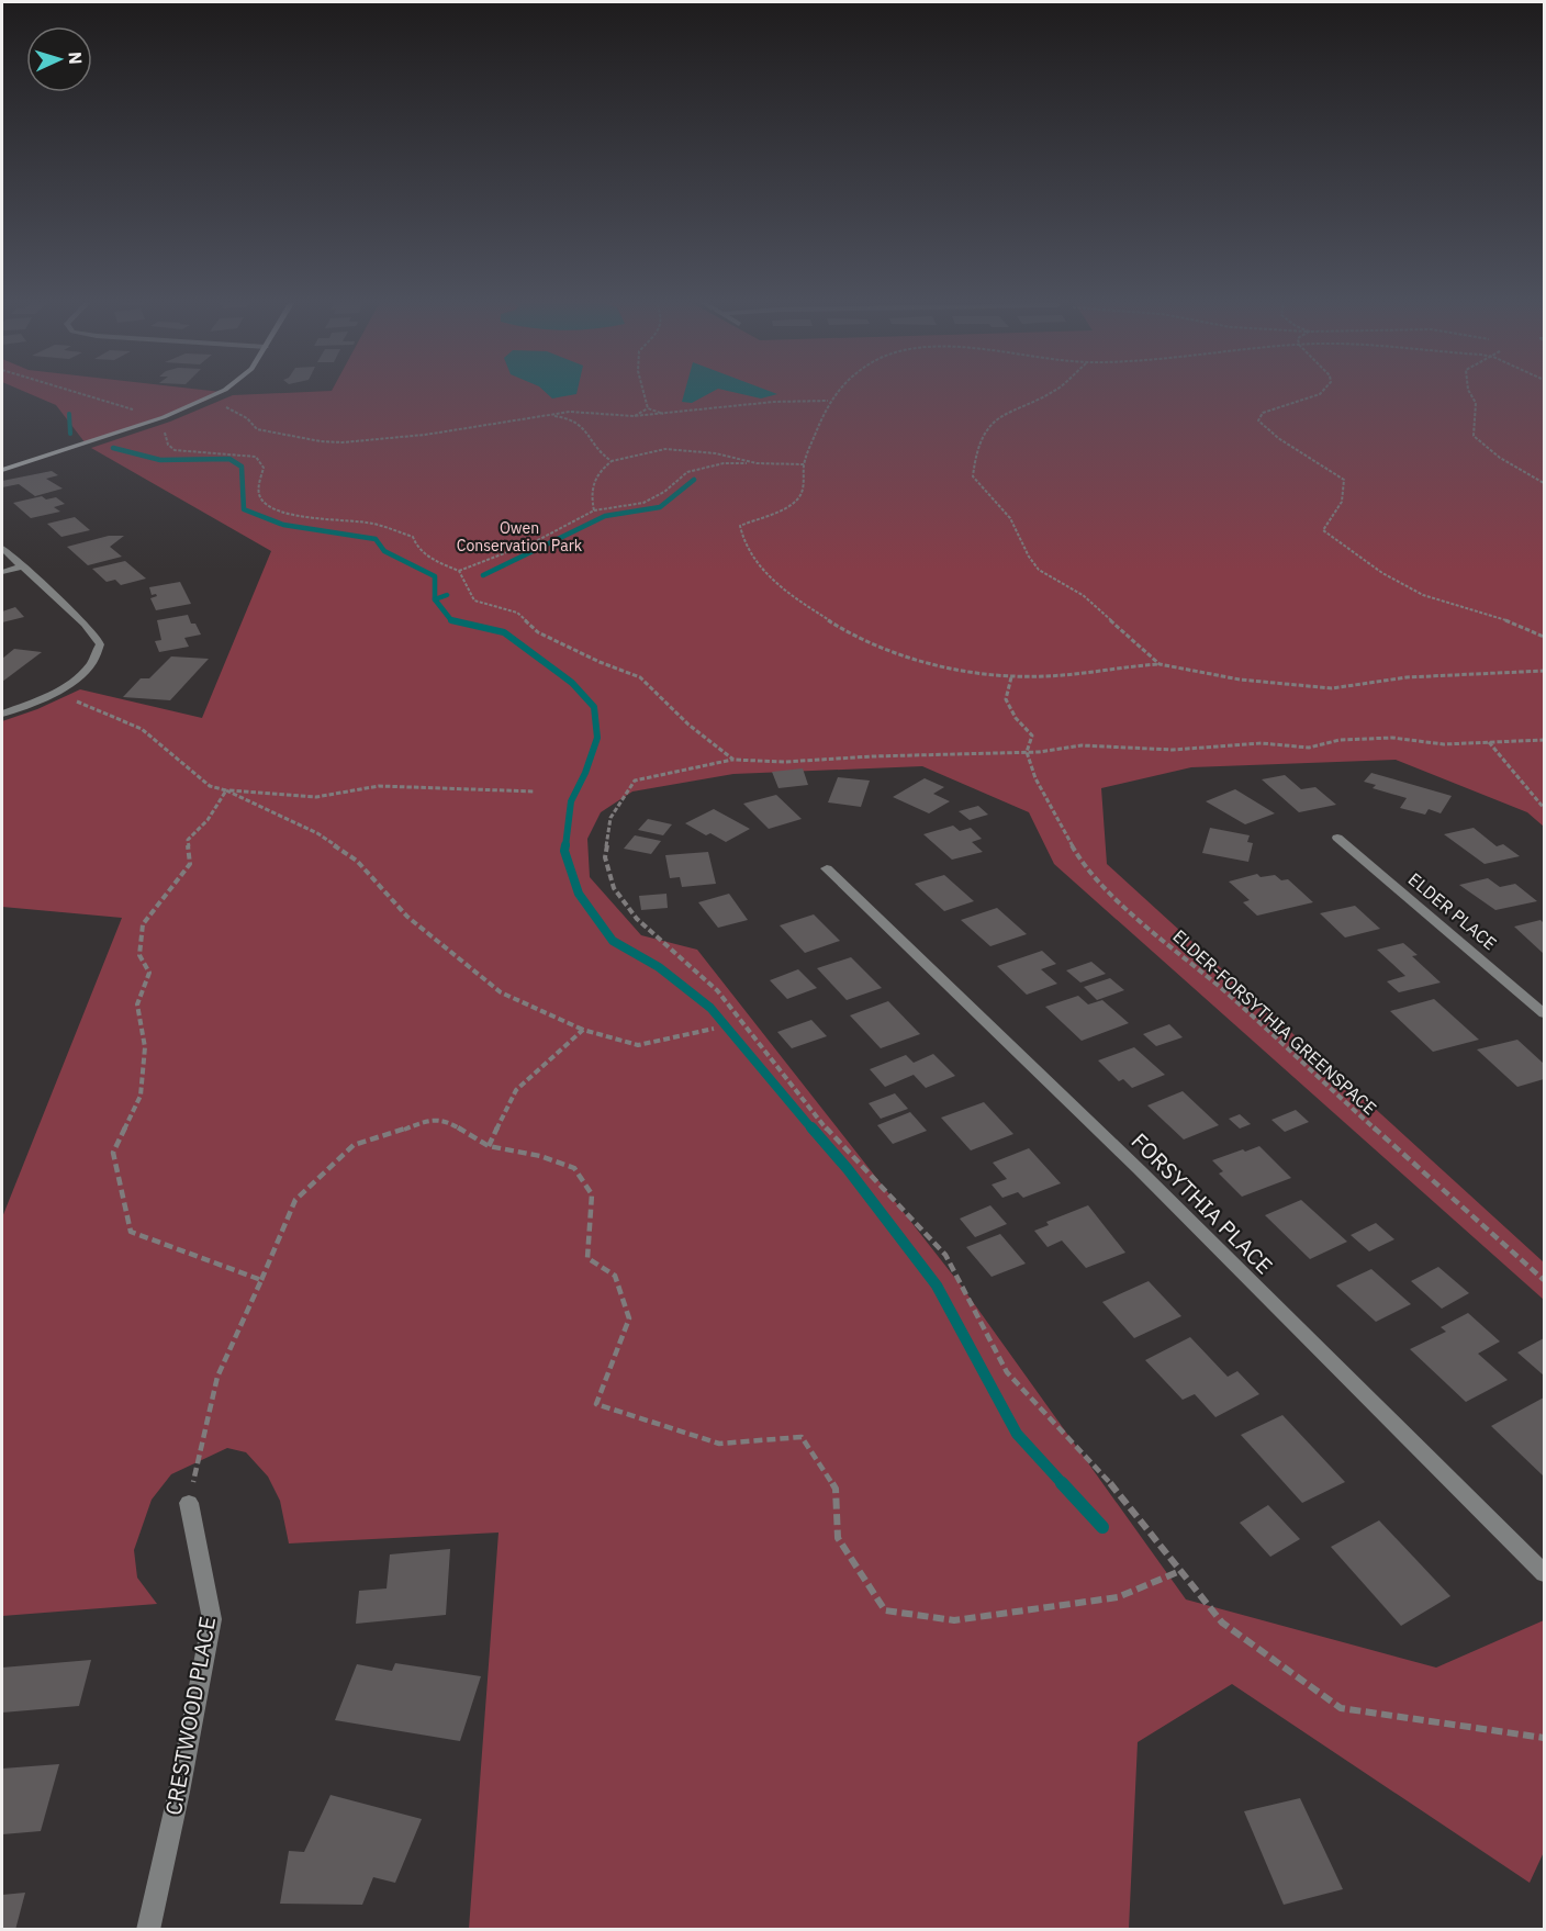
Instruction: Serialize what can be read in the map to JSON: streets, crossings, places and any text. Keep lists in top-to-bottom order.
{
  "streets": {
    "street": ["ELDER PLACE", "FORSYTHIA PLACE", "CRESTWOOD PLACE"],
    "path": ["ELDER-FORSYTHIA GREENSPACE"]
  },
  "parks": ["Owen Conservation Park"],
  "north": "right"
}
